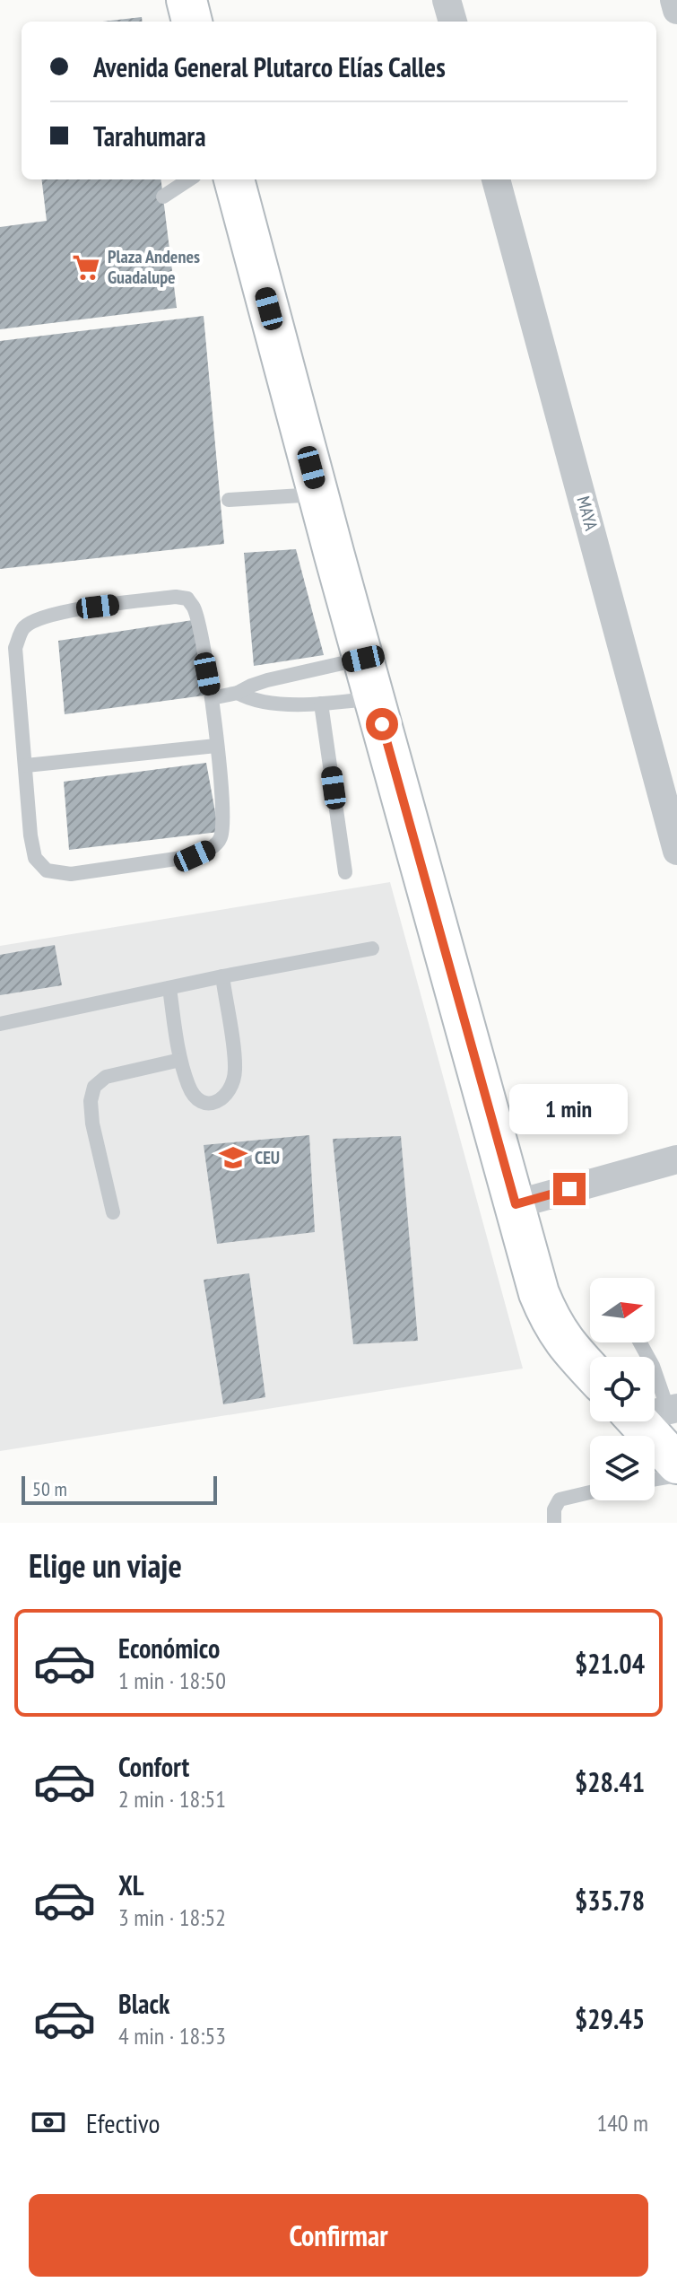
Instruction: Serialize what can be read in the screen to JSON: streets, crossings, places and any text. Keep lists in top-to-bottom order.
{
  "streets": {
    "street": ["MAYA"]
  },
  "places": {
    "supermarket": ["Plaza Andenes Guadalupe"],
    "school or university": ["CEU"]
  },
  "scale_bar": "50 m",
  "north": "right",
  "page": {
    "banner": ["Avenida General Plutarco Elías Calles", "Tarahumara"],
    "bubble": "1 min",
    "scale": "50 m",
    "heading": "Elige un viaje",
    "list": [
      {
        "name": "Económico",
        "note": "1 min · 18:50",
        "value": "$21.04"
      },
      {
        "name": "Confort",
        "note": "2 min · 18:51",
        "value": "$28.41"
      },
      {
        "name": "XL",
        "note": "3 min · 18:52",
        "value": "$35.78"
      },
      {
        "name": "Black",
        "note": "4 min · 18:53",
        "value": "$29.45"
      }
    ],
    "pay": ["Efectivo", "140 m"],
    "buttons": "Confirmar"
  }
}
